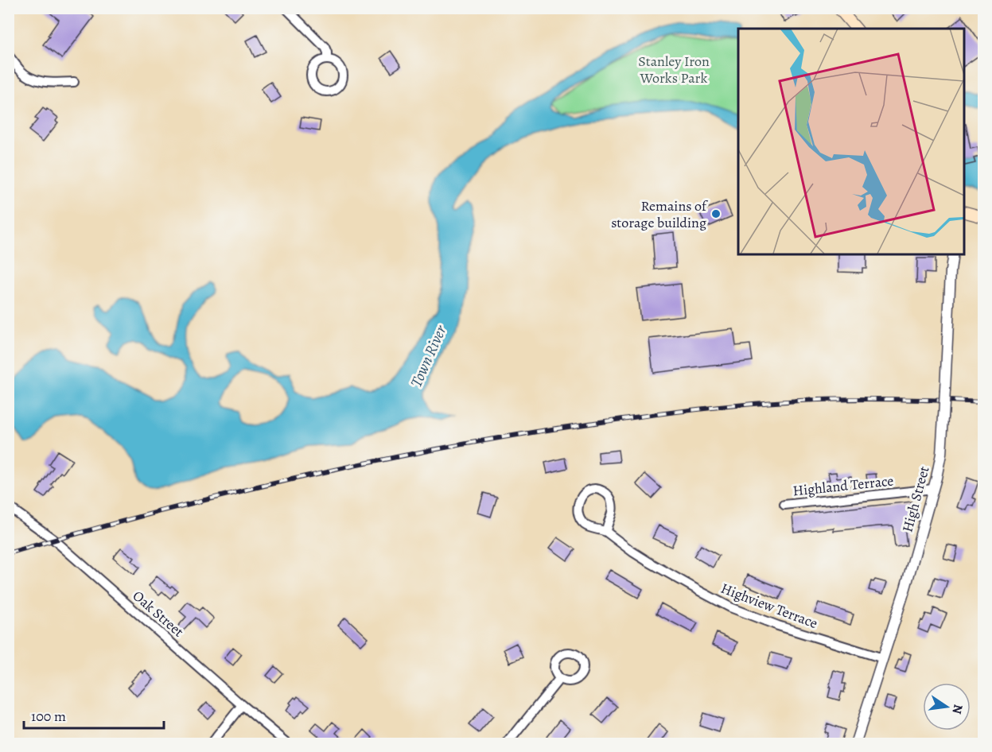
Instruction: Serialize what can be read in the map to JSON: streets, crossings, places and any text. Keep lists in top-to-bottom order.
{
  "streets": {
    "street": [
      "Highland Terrace",
      "High Street",
      "Highview Terrace",
      "Oak Street"
    ]
  },
  "crossings": [
    ["Highland Terrace", "High Street"],
    ["High Street", "Highview Terrace"]
  ],
  "water": ["Town River"],
  "parks": ["Stanley Iron Works Park"],
  "places": ["Remains of storage building"],
  "scale_bar": "100 m",
  "north": "right"
}
